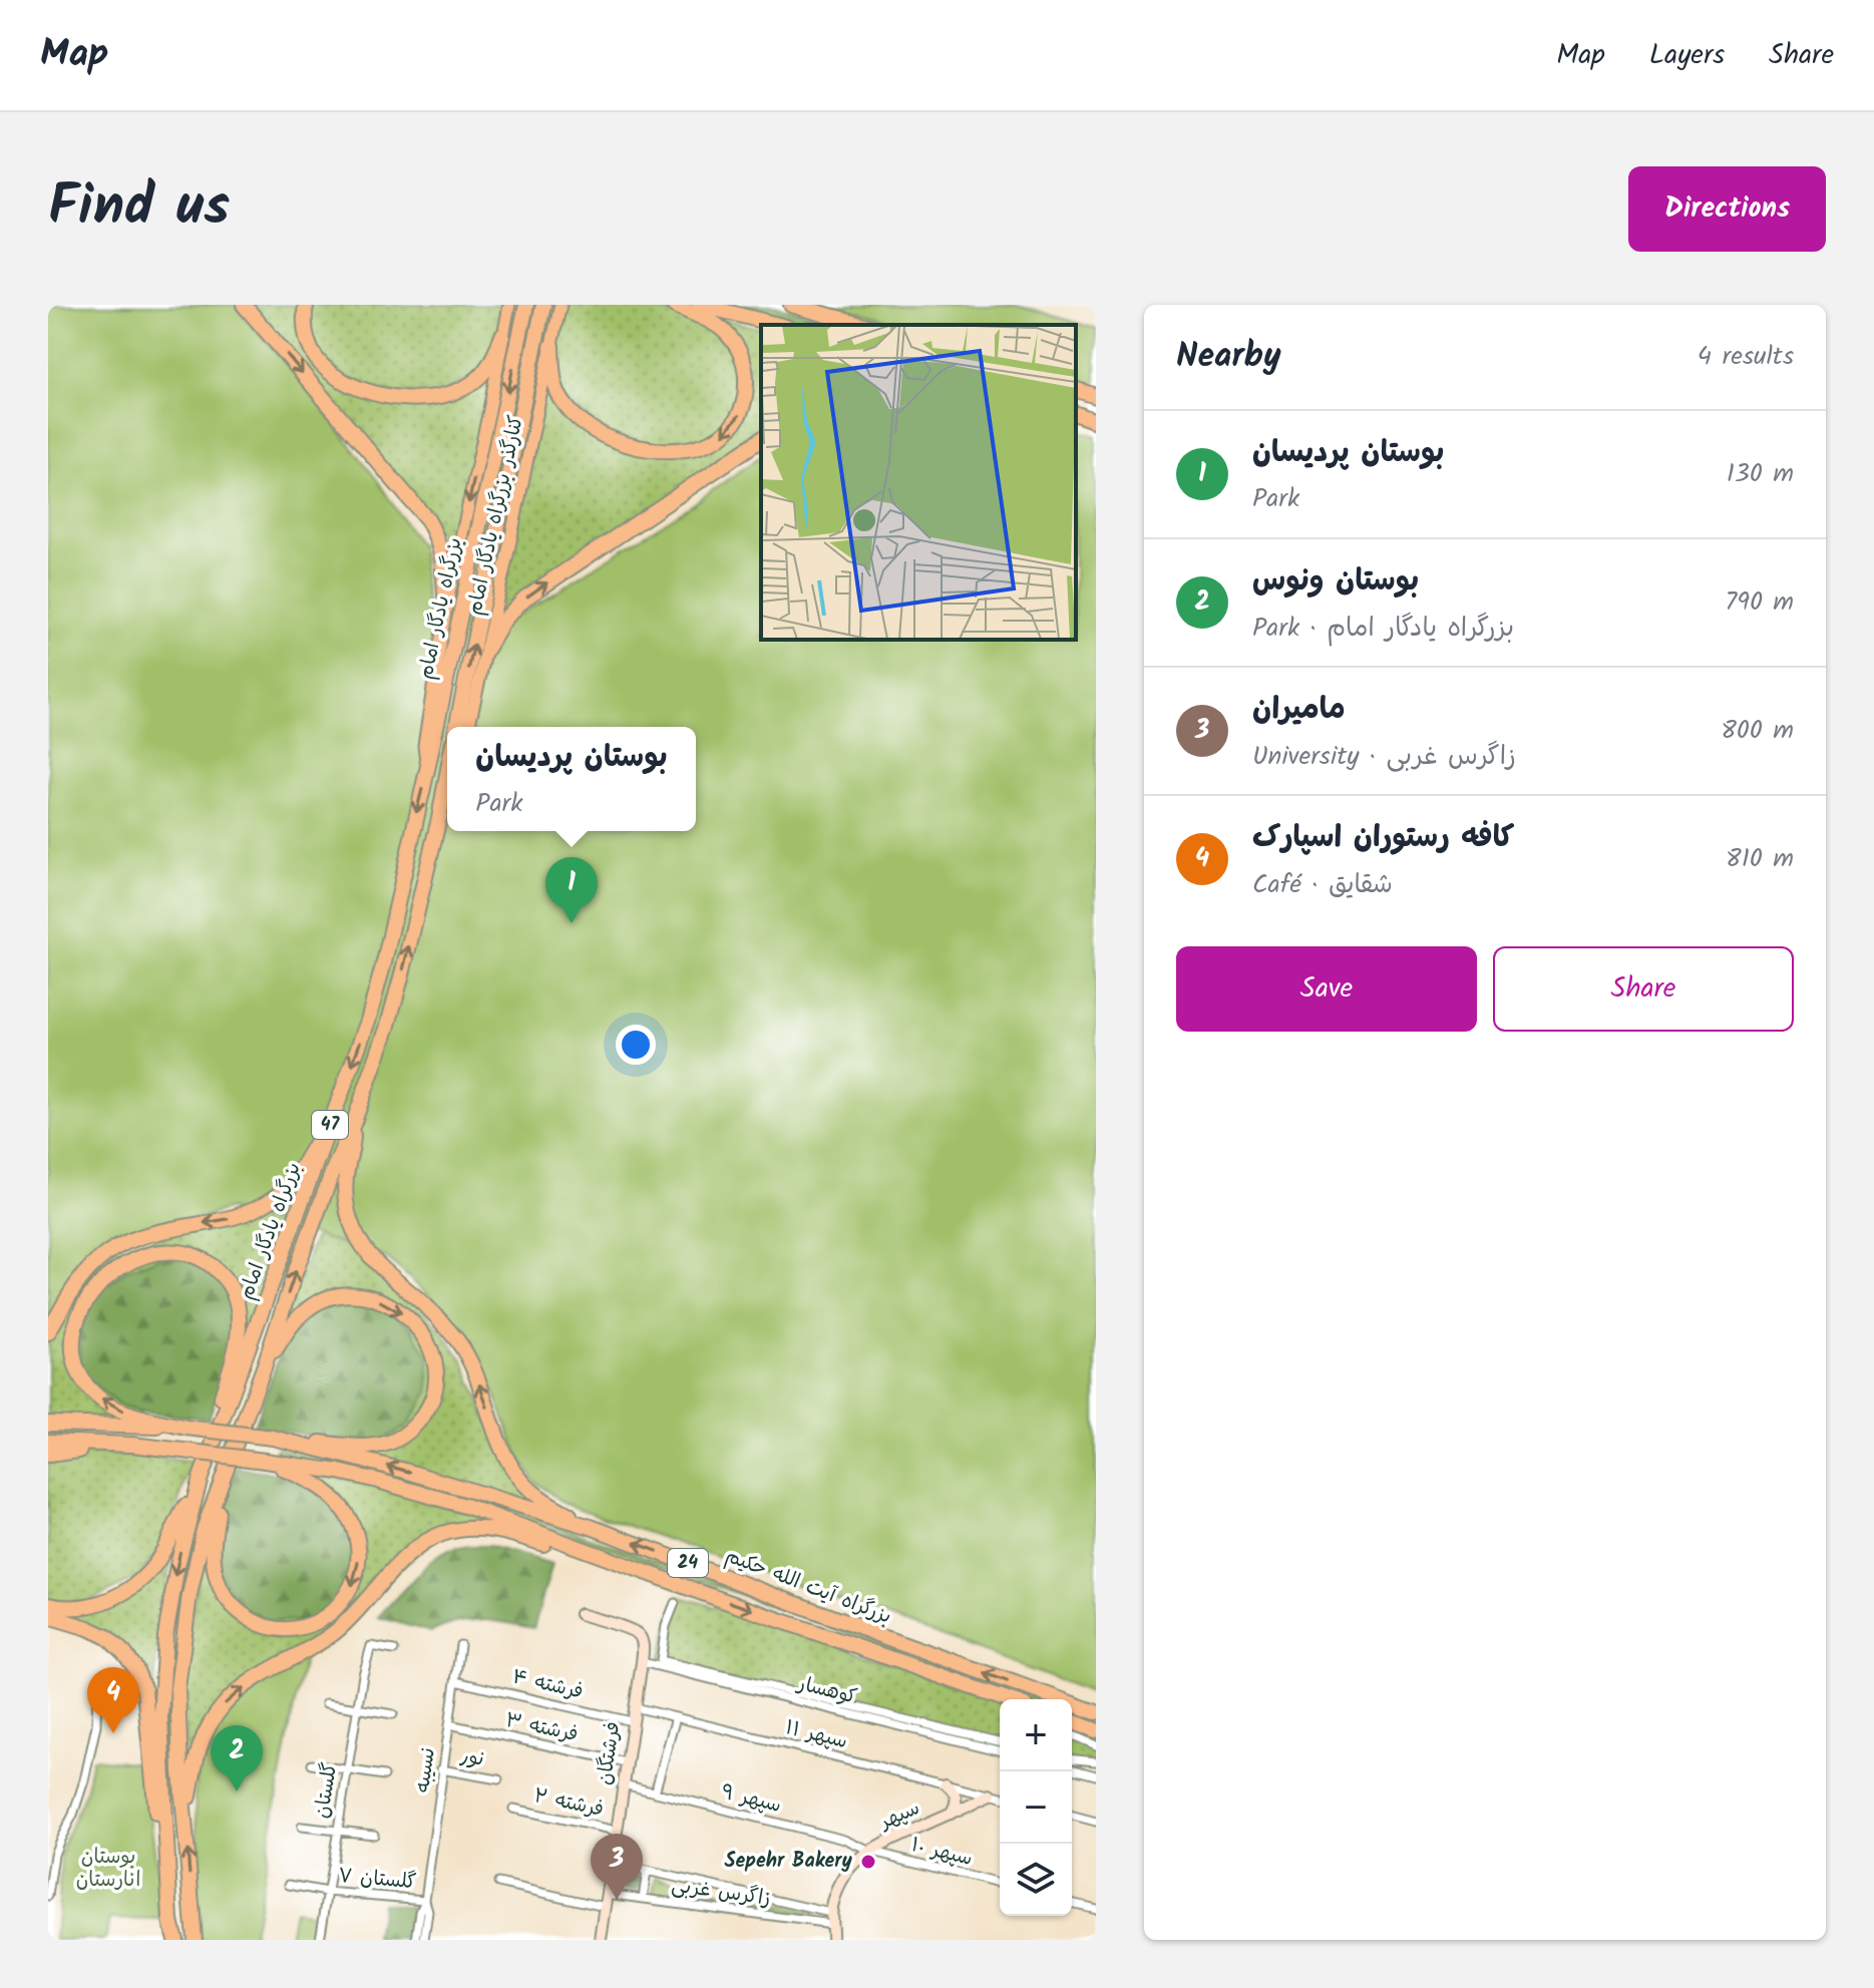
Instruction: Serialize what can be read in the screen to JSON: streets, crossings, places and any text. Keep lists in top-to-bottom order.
{
  "streets": {
    "highway": [
      "بزرگراه یادگار امام",
      "47",
      "24",
      "بزرگراه آیت الله حکیم"
    ],
    "main road": ["کنارگذر بزرگراه یادگار امام"],
    "street": [
      "فرشته ۴",
      "کوهسار",
      "فرشته ۳",
      "سپهر ۱۱",
      "فرشتگان",
      "نور",
      "نسیبه",
      "گلستان",
      "سپهر ۹",
      "فرشته ۲",
      "سپهر",
      "سپهر ۱۰",
      "گلستان ۷",
      "زاگرس غربی"
    ]
  },
  "crossings": [
    ["کنارگذر بزرگراه یادگار امام", "بزرگراه یادگار امام"],
    ["24", "بزرگراه آیت الله حکیم"],
    ["فرشته ۴", "فرشتگان"],
    ["فرشته ۴", "نسیبه"],
    ["کوهسار", "فرشتگان"],
    ["فرشته ۳", "فرشتگان"],
    ["فرشته ۳", "نسیبه"],
    ["سپهر ۱۱", "فرشتگان"],
    ["سپهر ۱۱", "سپهر"],
    ["فرشتگان", "سپهر ۹"],
    ["فرشتگان", "فرشته ۲"],
    ["فرشتگان", "زاگرس غربی"],
    ["نور", "نسیبه"],
    ["نسیبه", "گلستان ۷"],
    ["گلستان", "گلستان ۷"],
    ["سپهر ۹", "سپهر"],
    ["سپهر ۹", "سپهر ۱۰"],
    ["سپهر", "سپهر ۱۰"],
    ["سپهر", "زاگرس غربی"]
  ],
  "parks": ["بوستان انارستان"],
  "places": ["Sepehr Bakery"],
  "page": {
    "header": "Map",
    "nav": ["Map", "Layers", "Share"],
    "title": "Find us",
    "buttons": [
      "Directions",
      ["Save", "Share"]
    ],
    "heading": ["Nearby", "4 results"],
    "list": [
      {
        "mark": "1",
        "name": "بوستان پردیسان",
        "note": "Park",
        "value": "130 m"
      },
      {
        "mark": "2",
        "name": "بوستان ونوس",
        "note": "Park · بزرگراه یادگار امام",
        "value": "790 m"
      },
      {
        "mark": "3",
        "name": "مامیران",
        "note": "University · زاگرس غربی",
        "value": "800 m"
      },
      {
        "mark": "4",
        "name": "کافه رستوران اسپارک",
        "note": "Café · شقایق",
        "value": "810 m"
      }
    ],
    "popup": ["بوستان پردیسان", "Park"],
    "pins": [
      "1",
      "4",
      "2",
      "3"
    ],
    "map_buttons": ["+", "−"]
  }
}
